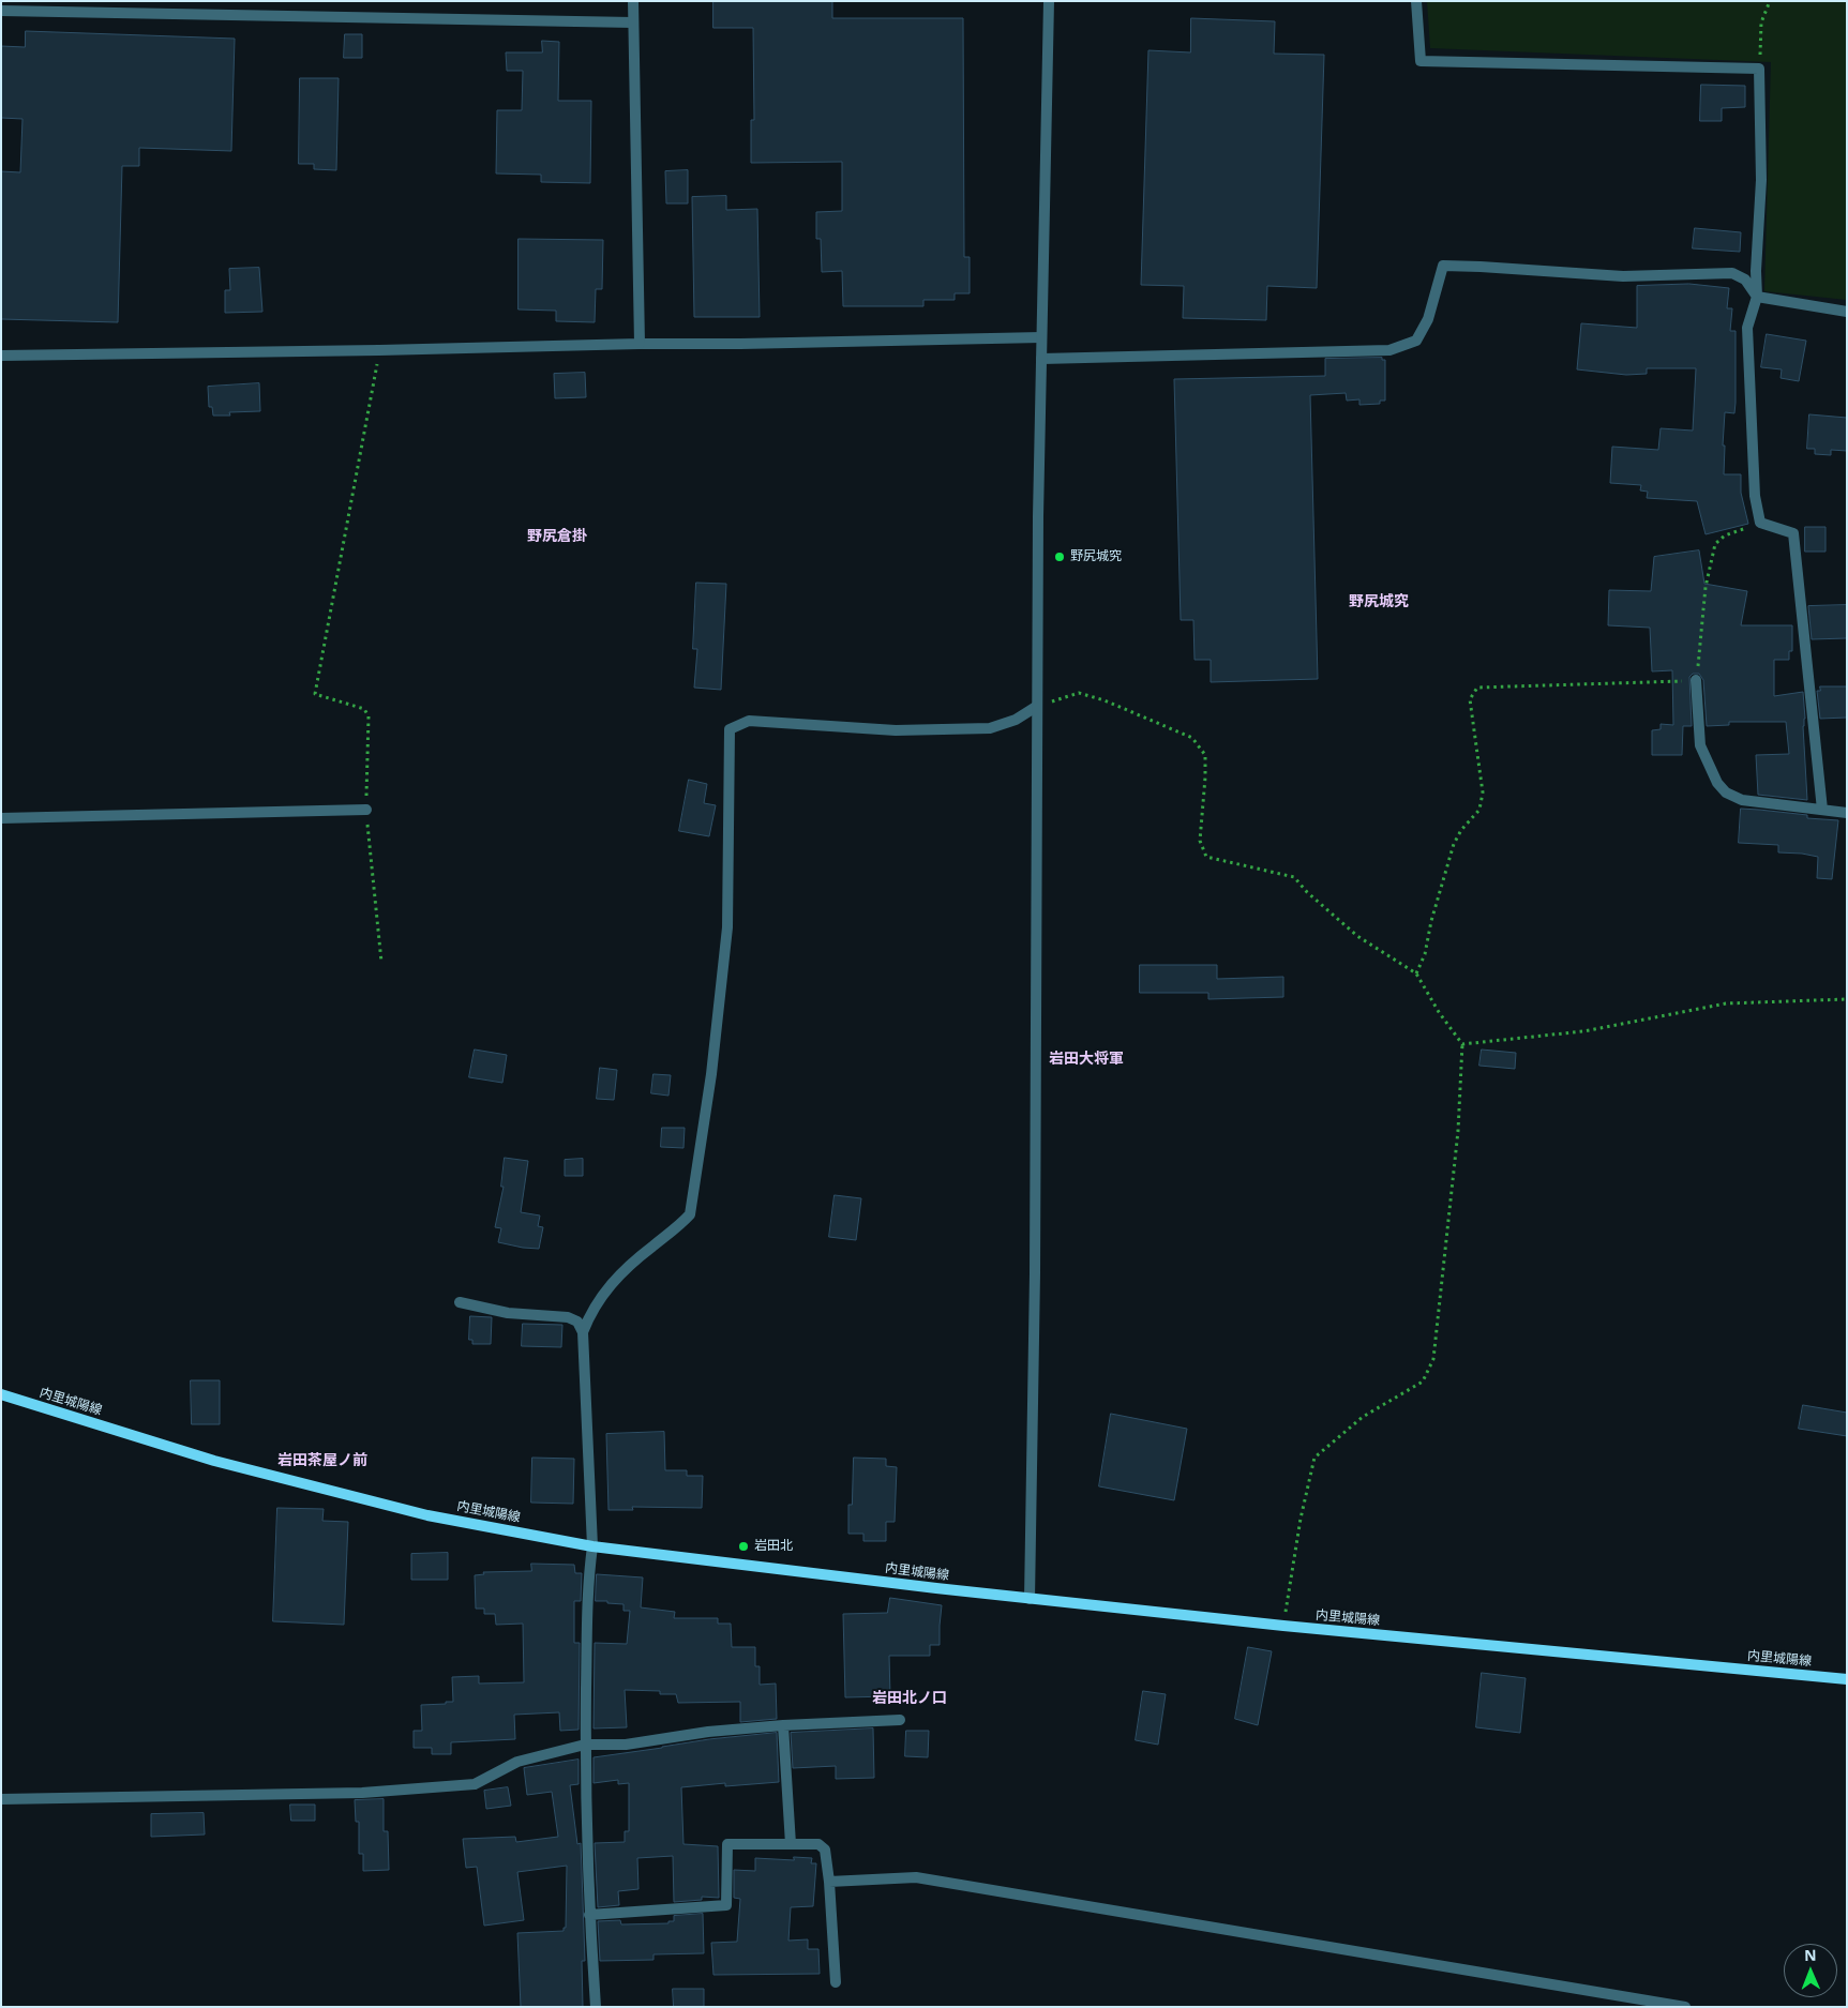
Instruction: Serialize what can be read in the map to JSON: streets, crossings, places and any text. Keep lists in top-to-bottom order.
{
  "streets": {
    "main road": ["内里城陽線"]
  },
  "districts": [
    "野尻倉掛",
    "野尻城究",
    "岩田大将軍",
    "岩田茶屋ノ前",
    "岩田北ノ口"
  ],
  "places": ["野尻城究", "岩田北"],
  "north": "top"
}
